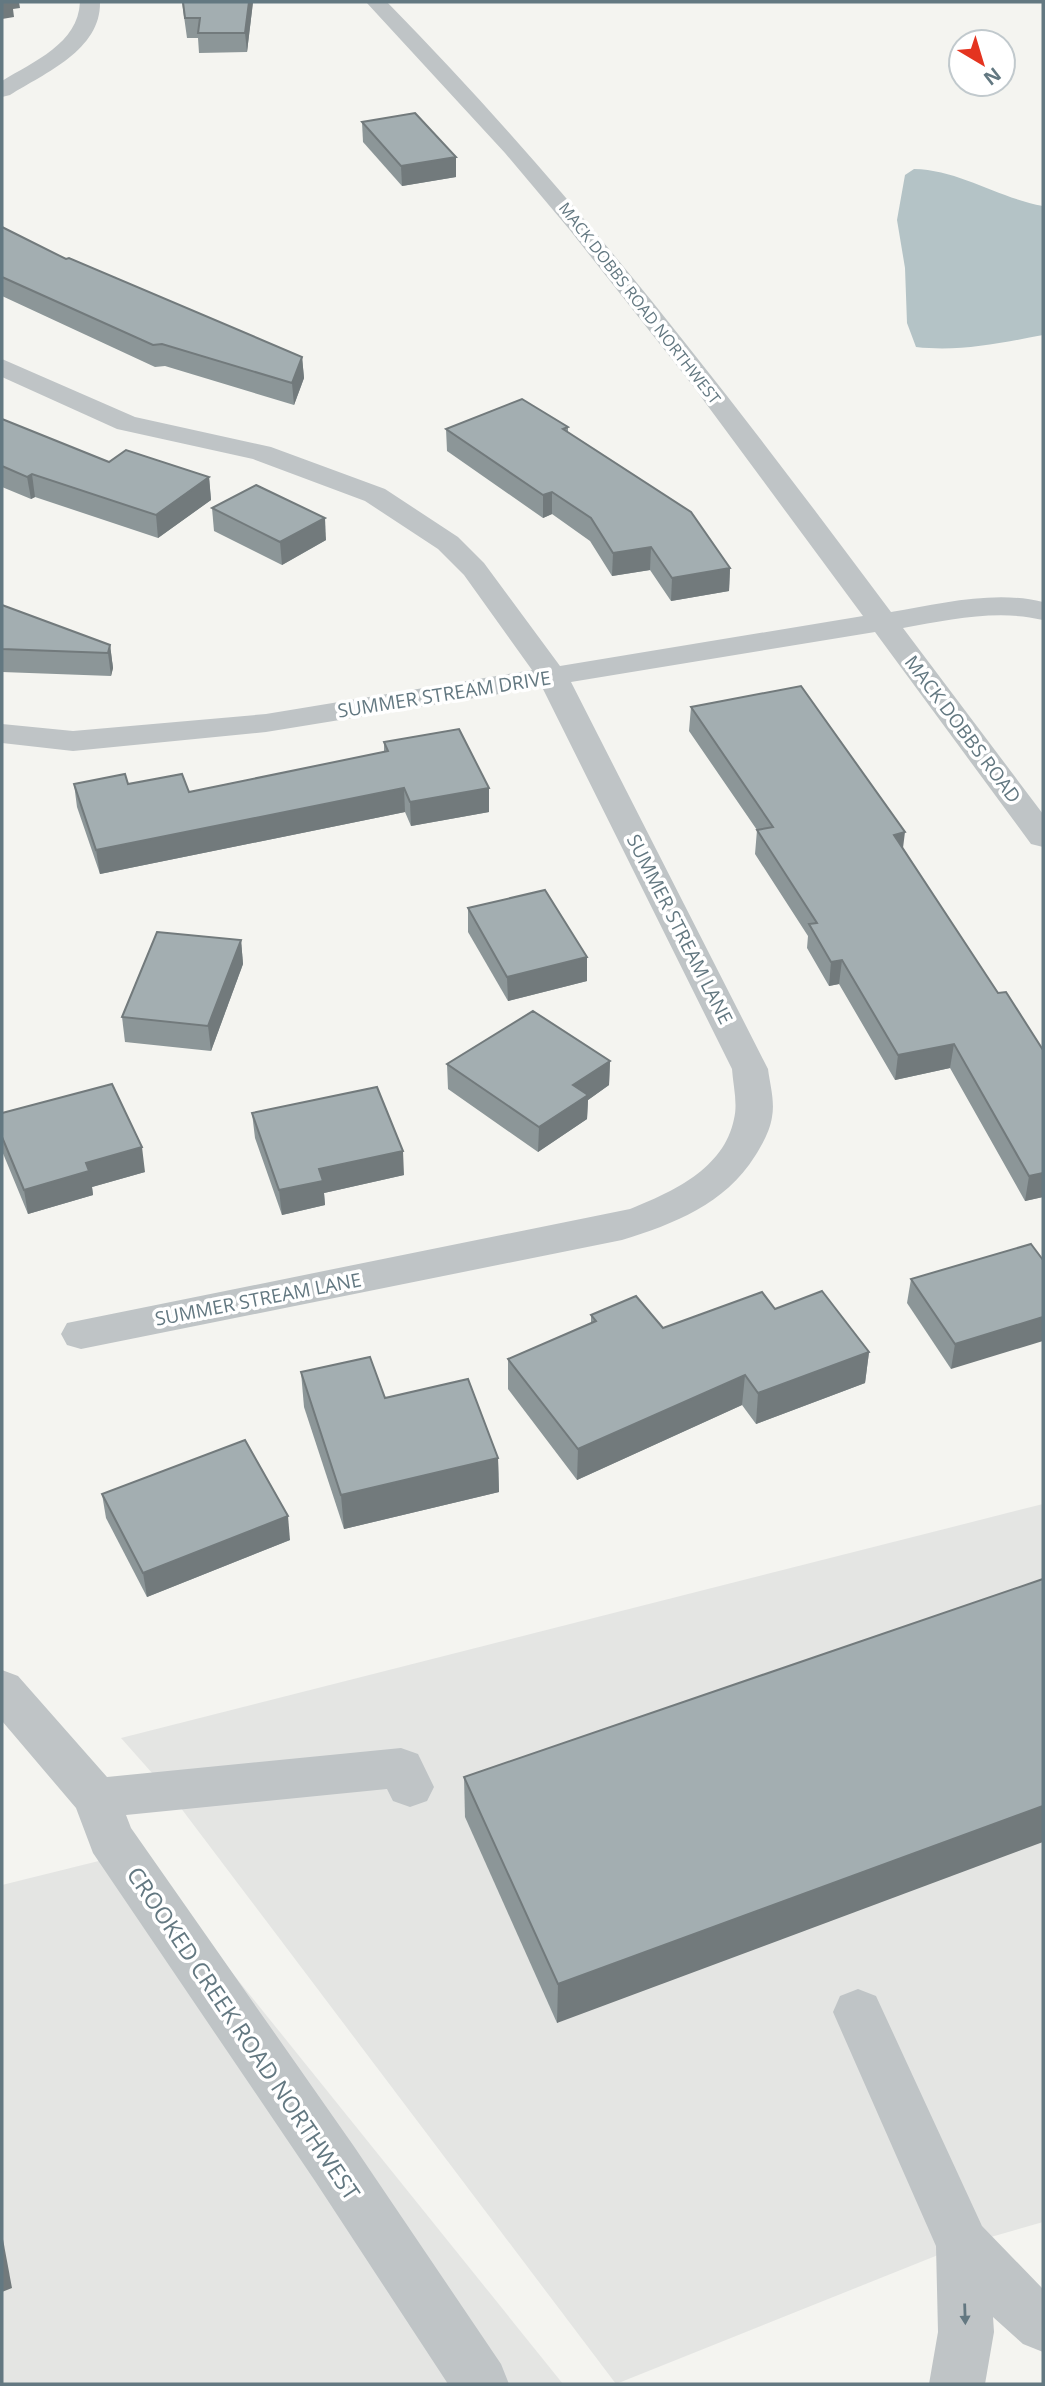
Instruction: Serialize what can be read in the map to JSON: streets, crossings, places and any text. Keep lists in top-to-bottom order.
{
  "streets": {
    "street": [
      "MACK DOBBS ROAD NORTHWEST",
      "SUMMER STREAM DRIVE",
      "MACK DOBBS ROAD",
      "SUMMER STREAM LANE",
      "CROOKED CREEK ROAD NORTHWEST"
    ]
  },
  "crossings": [
    ["MACK DOBBS ROAD NORTHWEST", "SUMMER STREAM DRIVE"],
    ["MACK DOBBS ROAD NORTHWEST", "MACK DOBBS ROAD"],
    ["SUMMER STREAM DRIVE", "MACK DOBBS ROAD"],
    ["SUMMER STREAM DRIVE", "SUMMER STREAM LANE"]
  ],
  "north": "bottom right"
}
